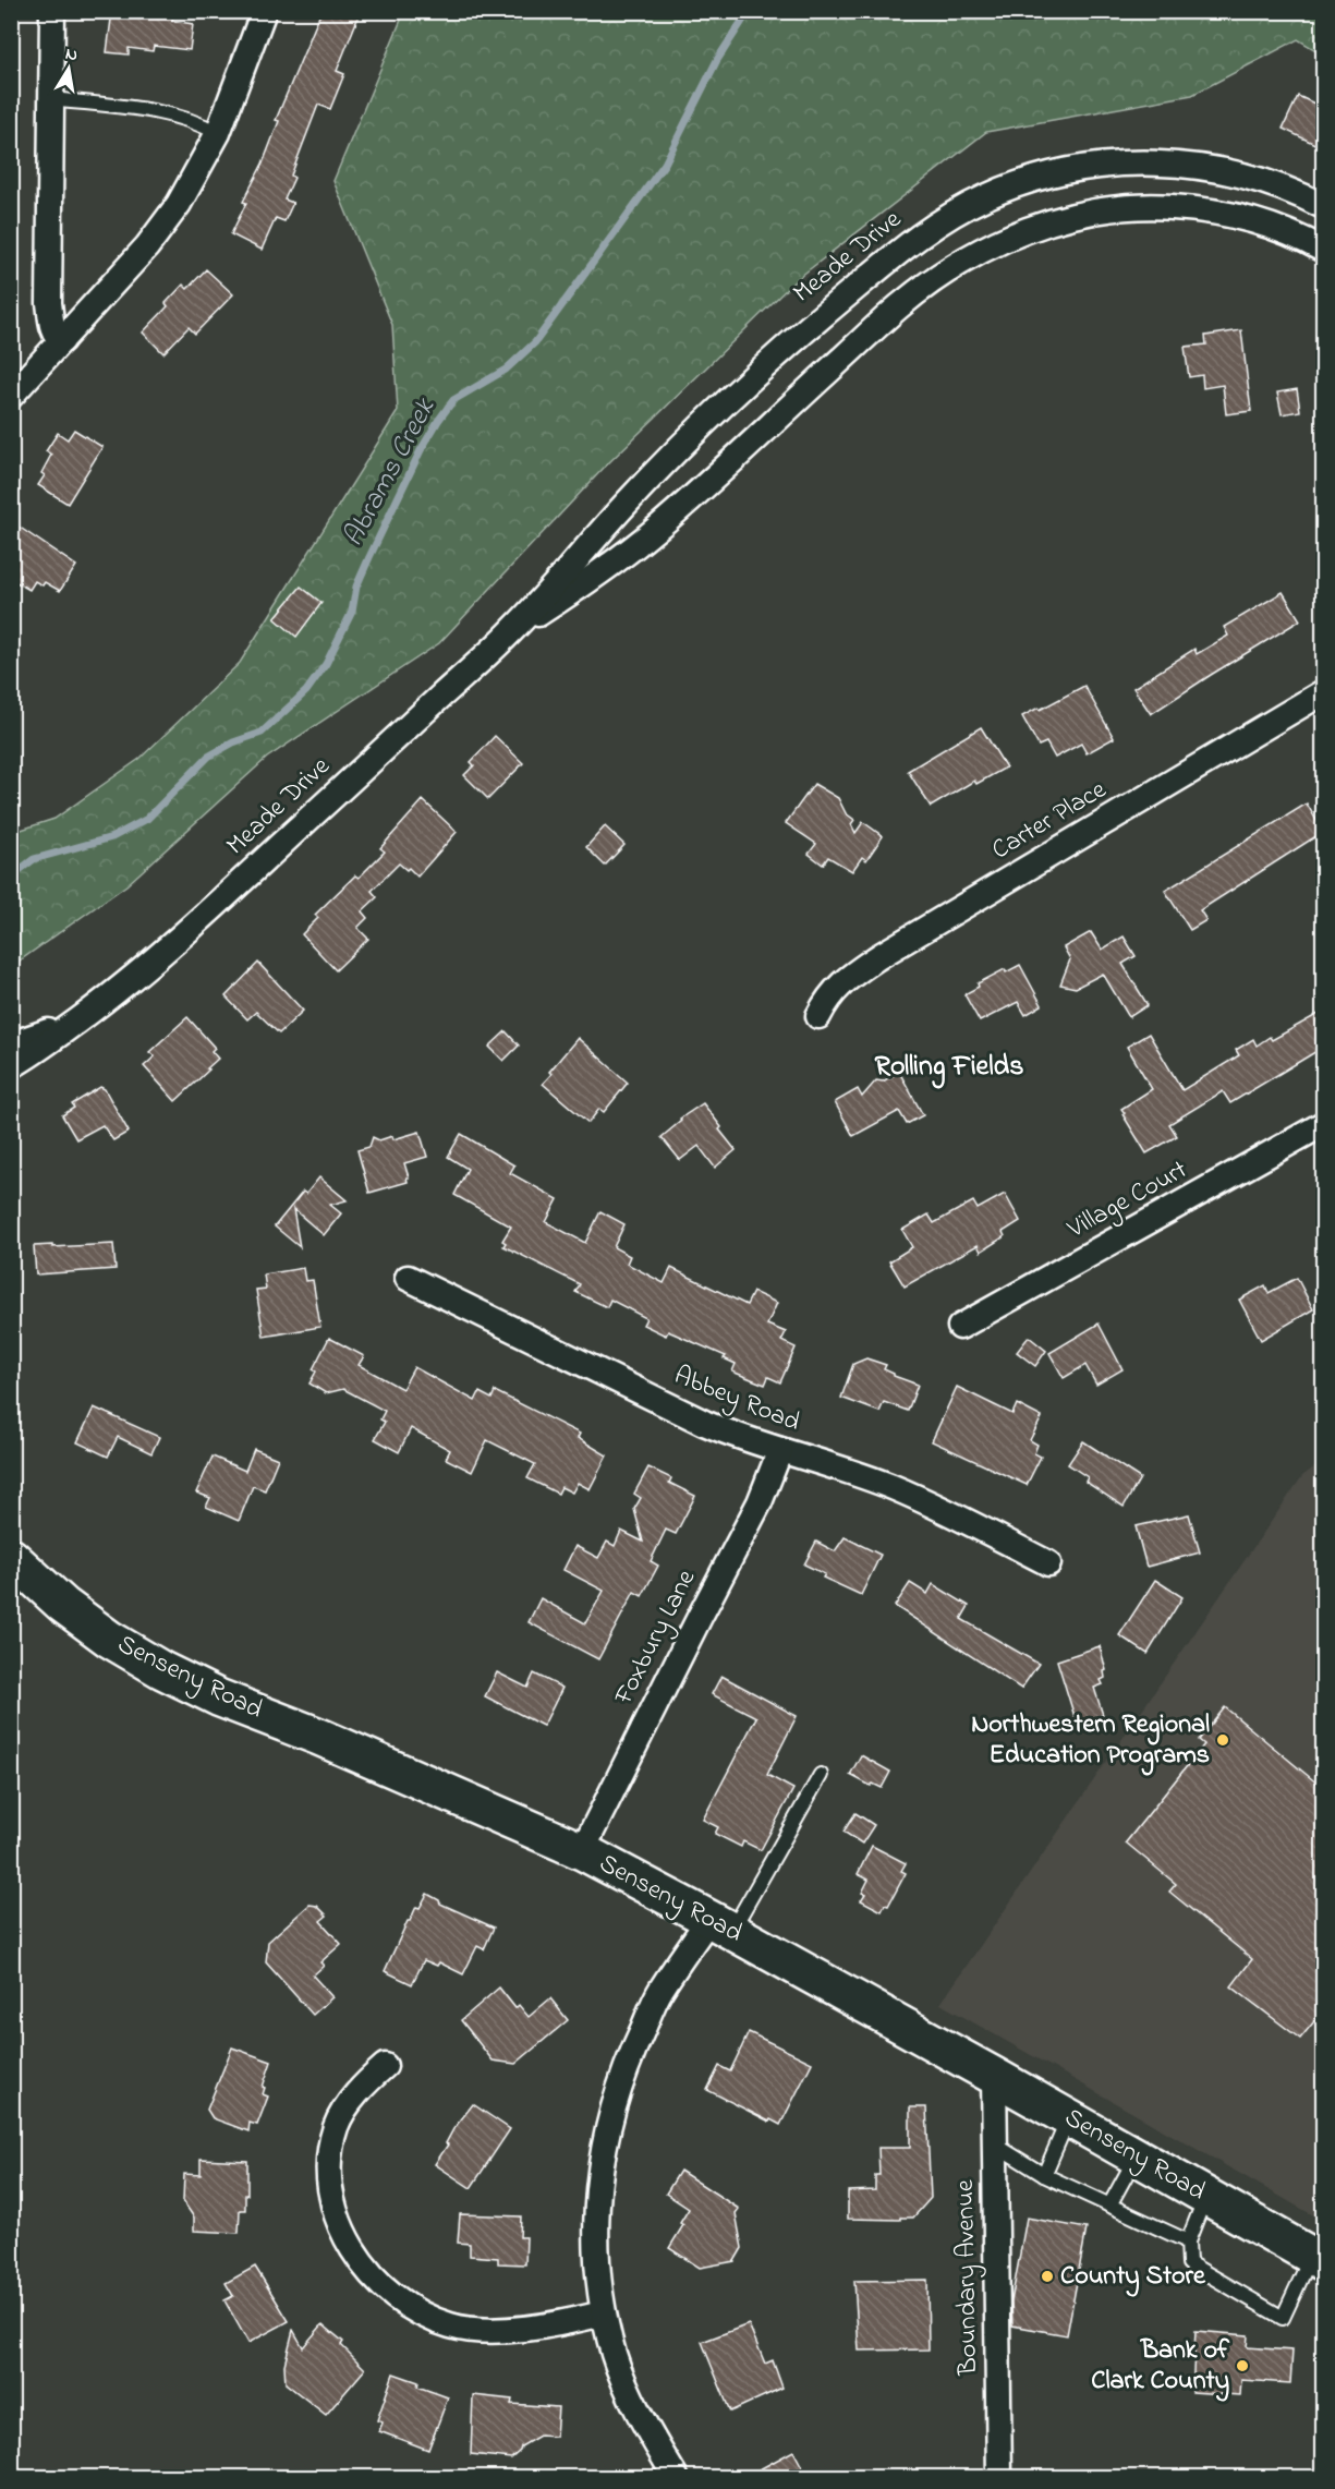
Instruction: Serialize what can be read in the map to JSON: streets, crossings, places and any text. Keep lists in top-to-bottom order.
{
  "streets": {
    "main road": ["Senseny Road"],
    "street": [
      "Meade Drive",
      "Carter Place",
      "Village Court",
      "Abbey Road",
      "Foxbury Lane",
      "Boundary Avenue"
    ]
  },
  "crossings": [
    ["Abbey Road", "Foxbury Lane"],
    ["Foxbury Lane", "Senseny Road"],
    ["Senseny Road", "Boundary Avenue"]
  ],
  "districts": ["Rolling Fields"],
  "water": ["Abrams Creek"],
  "places": ["Northwestern Regional Education Programs", "County Store", "Bank of Clark County"],
  "north": "top"
}
